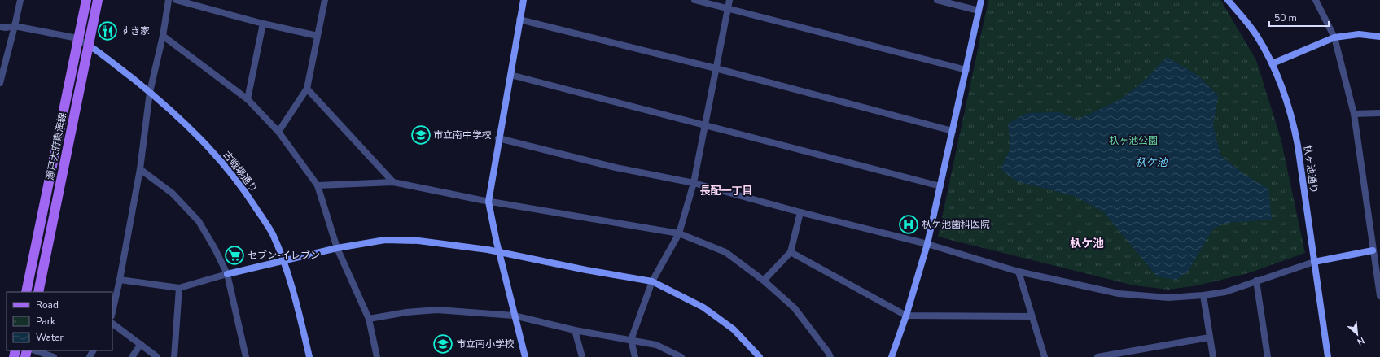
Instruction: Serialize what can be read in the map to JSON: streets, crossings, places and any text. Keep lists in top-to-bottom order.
{
  "streets": {
    "main road": ["瀬戸大府東海線"],
    "street": ["杁ヶ池通り", "古戦場通り"]
  },
  "crossings": [
    ["瀬戸大府東海線", "古戦場通り"]
  ],
  "districts": ["長配一丁目", "杁ケ池"],
  "water": ["杁ケ池"],
  "parks": ["杁ヶ池公園"],
  "places": {
    "restaurant": ["すき家"],
    "school or university": ["市立南中学校", "市立南小学校"],
    "hospital": ["杁ケ池歯科医院"],
    "supermarket": ["セブン-イレブン"]
  },
  "legend": ["Road", "Park", "Water"],
  "scale_bar": "50 m",
  "north": "bottom right"
}
